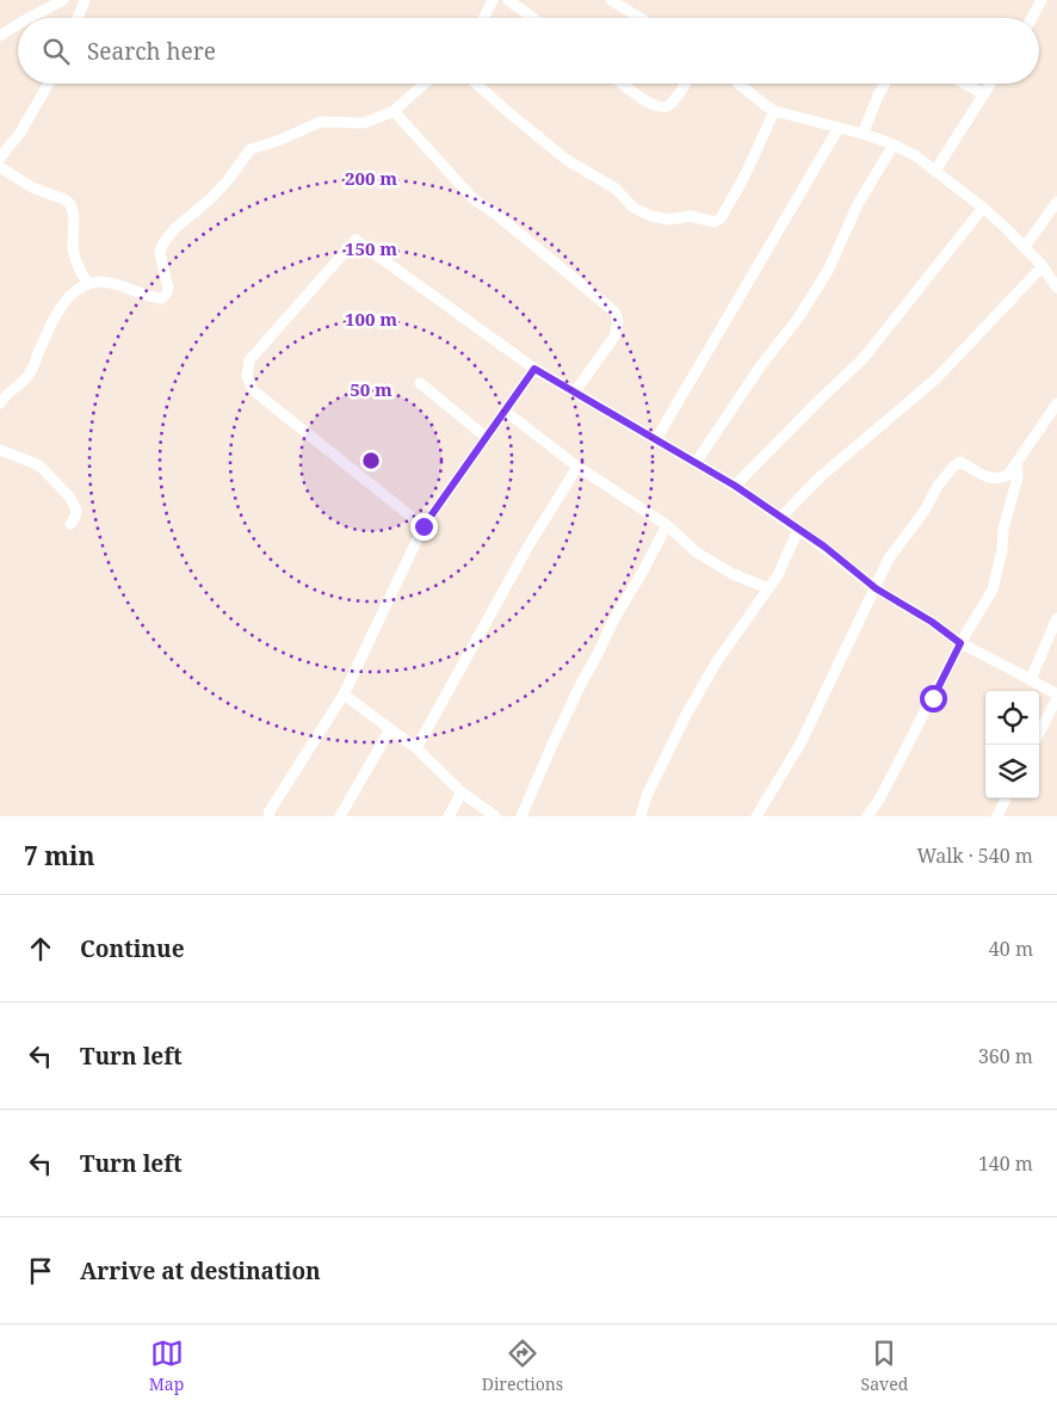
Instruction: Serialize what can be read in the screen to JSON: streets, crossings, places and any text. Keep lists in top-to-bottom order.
{
  "page": {
    "search": "Search here",
    "heading": ["7 min", "Walk · 540 m"],
    "list": [
      ["Continue", "40 m"],
      ["Turn left", "360 m"],
      ["Turn left", "140 m"],
      "Arrive at destination"
    ],
    "nav": ["Map", "Directions", "Saved"]
  },
  "rings": [
    "200 m",
    "150 m",
    "100 m",
    "50 m"
  ]
}
